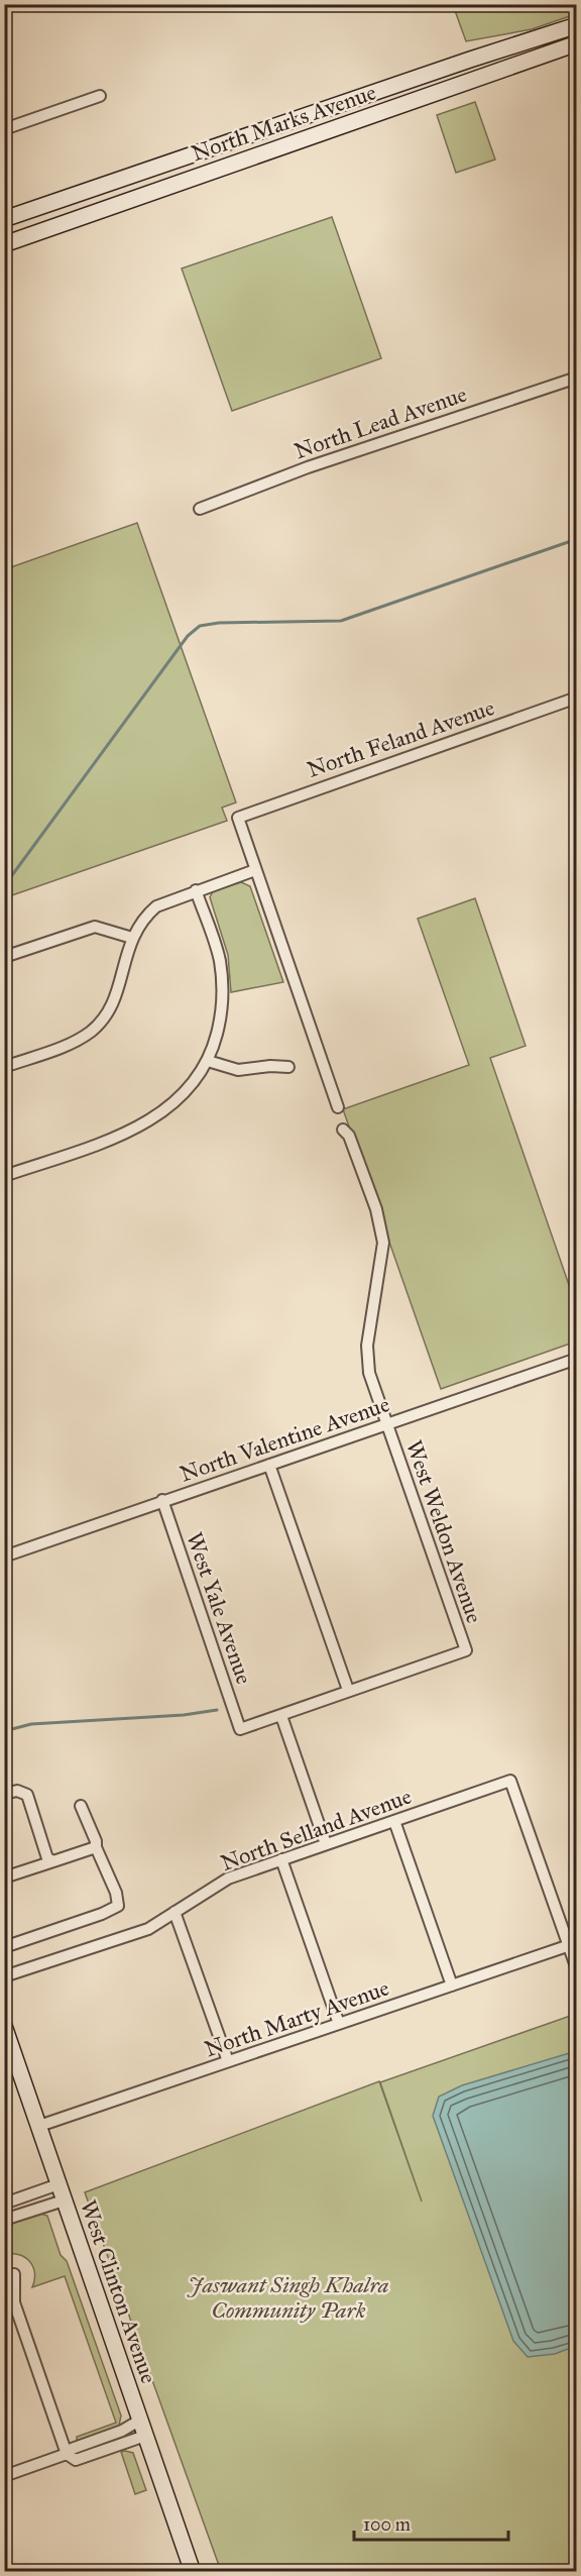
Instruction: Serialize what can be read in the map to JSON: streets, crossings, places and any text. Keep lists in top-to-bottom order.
{
  "streets": {
    "main road": ["North Marks Avenue", "West Clinton Avenue"],
    "street": [
      "North Lead Avenue",
      "North Feland Avenue",
      "North Valentine Avenue",
      "West Weldon Avenue",
      "West Yale Avenue",
      "North Selland Avenue",
      "North Marty Avenue"
    ]
  },
  "crossings": [
    ["North Valentine Avenue", "West Weldon Avenue"],
    ["North Valentine Avenue", "West Yale Avenue"],
    ["North Selland Avenue", "North Marty Avenue"],
    ["North Marty Avenue", "West Clinton Avenue"]
  ],
  "parks": ["Jaswant Singh Khalra Community Park"],
  "scale_bar": "100 m"
}
